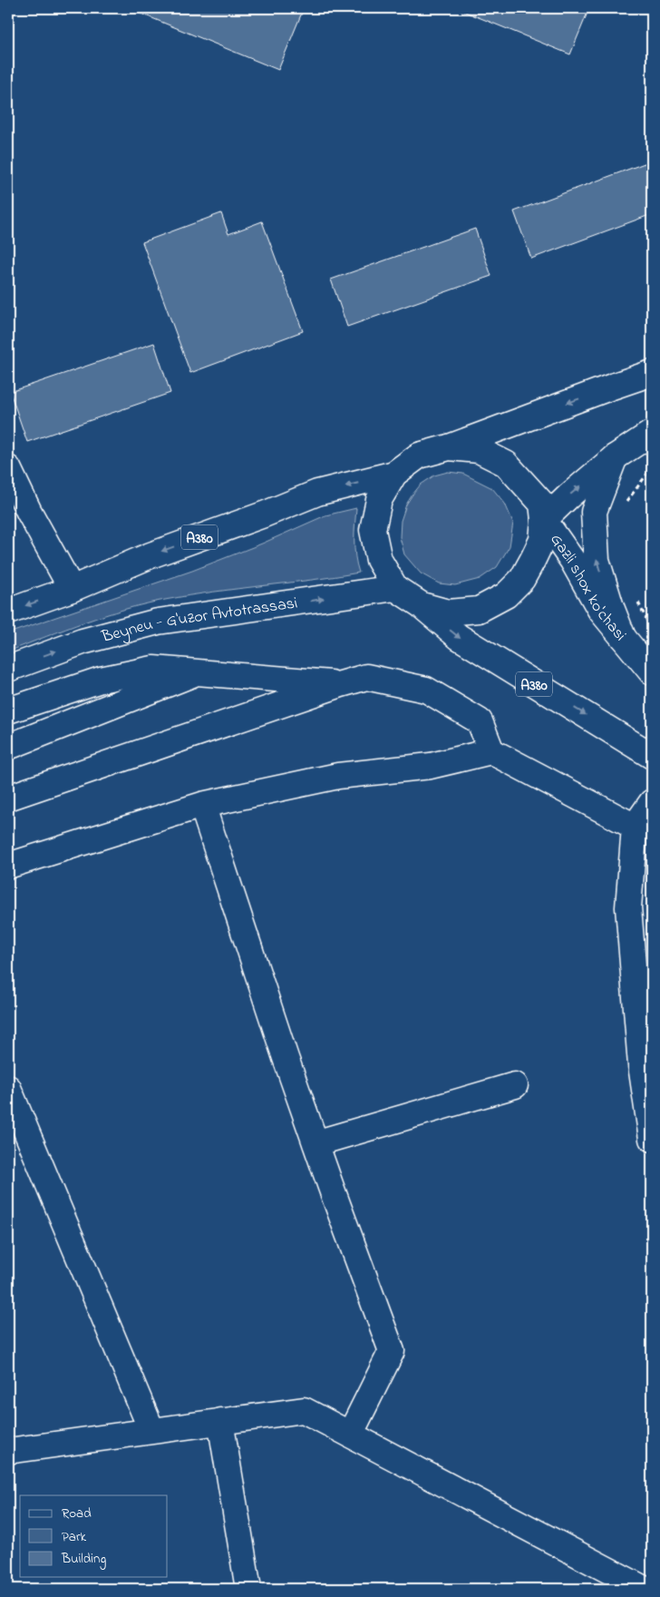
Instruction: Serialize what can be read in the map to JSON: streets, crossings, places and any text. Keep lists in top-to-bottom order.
{
  "streets": {
    "main road": ["A380", "Gazli shox ko'chasi", "Beyneu - G'uzor Avtotrassasi"]
  },
  "legend": ["Road", "Park", "Building"]
}
